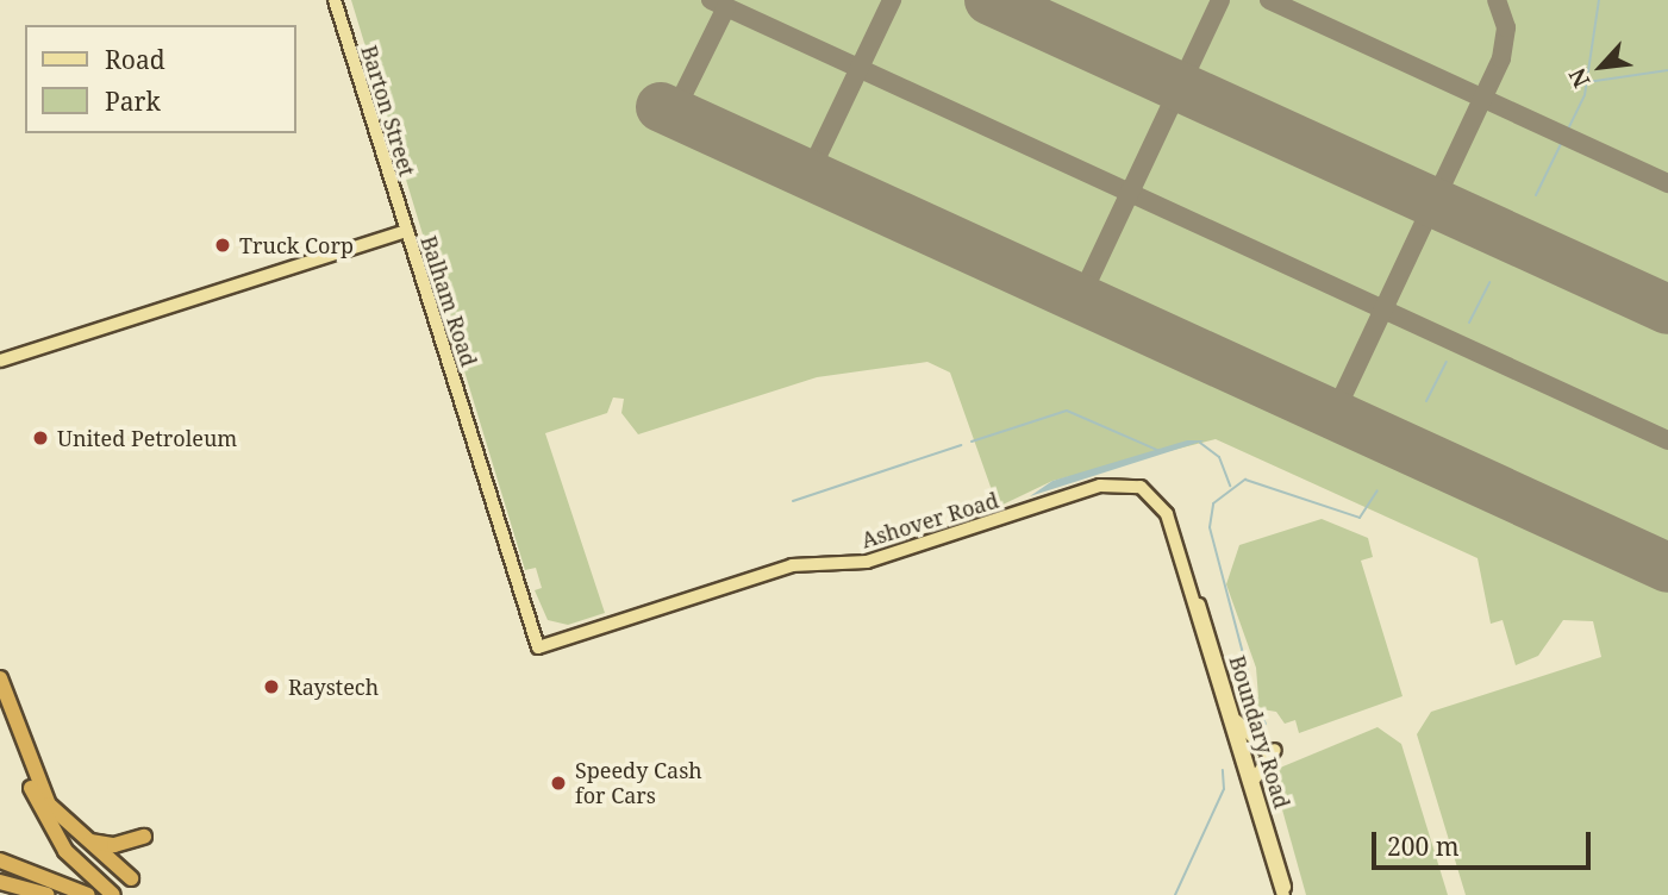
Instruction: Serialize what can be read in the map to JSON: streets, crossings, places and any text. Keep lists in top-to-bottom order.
{
  "streets": {
    "main road": [
      "Barton Street",
      "Balham Road",
      "Ashover Road",
      "Boundary Road"
    ]
  },
  "crossings": [
    ["Barton Street", "Balham Road"],
    ["Balham Road", "Ashover Road"],
    ["Ashover Road", "Boundary Road"]
  ],
  "places": [
    "Truck Corp",
    "United Petroleum",
    "Raystech",
    "Speedy Cash for Cars"
  ],
  "legend": ["Road", "Park"],
  "scale_bar": "200 m",
  "north": "bottom left"
}
